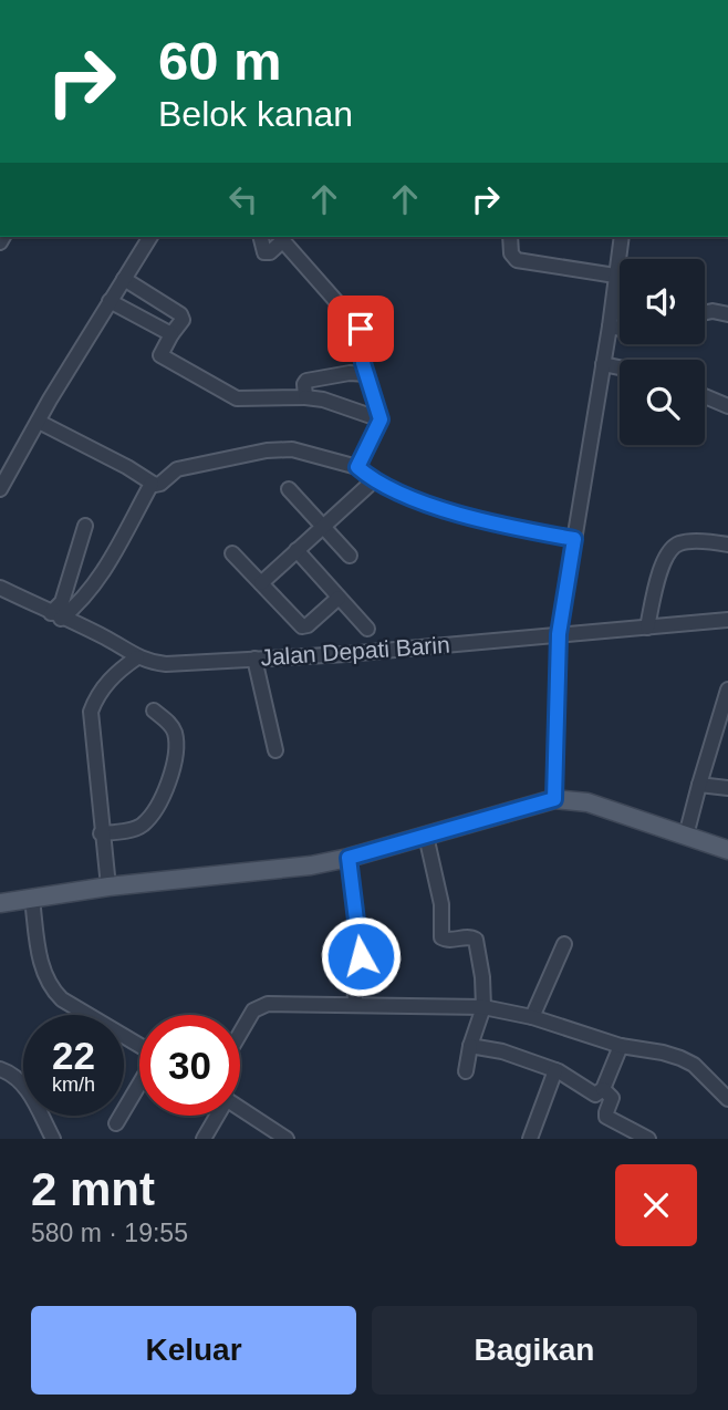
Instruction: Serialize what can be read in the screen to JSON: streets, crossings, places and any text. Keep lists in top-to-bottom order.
{
  "streets": {
    "street": ["Jalan Depati Barin"]
  },
  "page": {
    "turn": ["60 m", "Belok kanan"],
    "speed": "22 km/h",
    "limit": "30",
    "heading": ["2 mnt", "580 m · 19:55"],
    "buttons": ["Keluar", "Bagikan"]
  }
}
